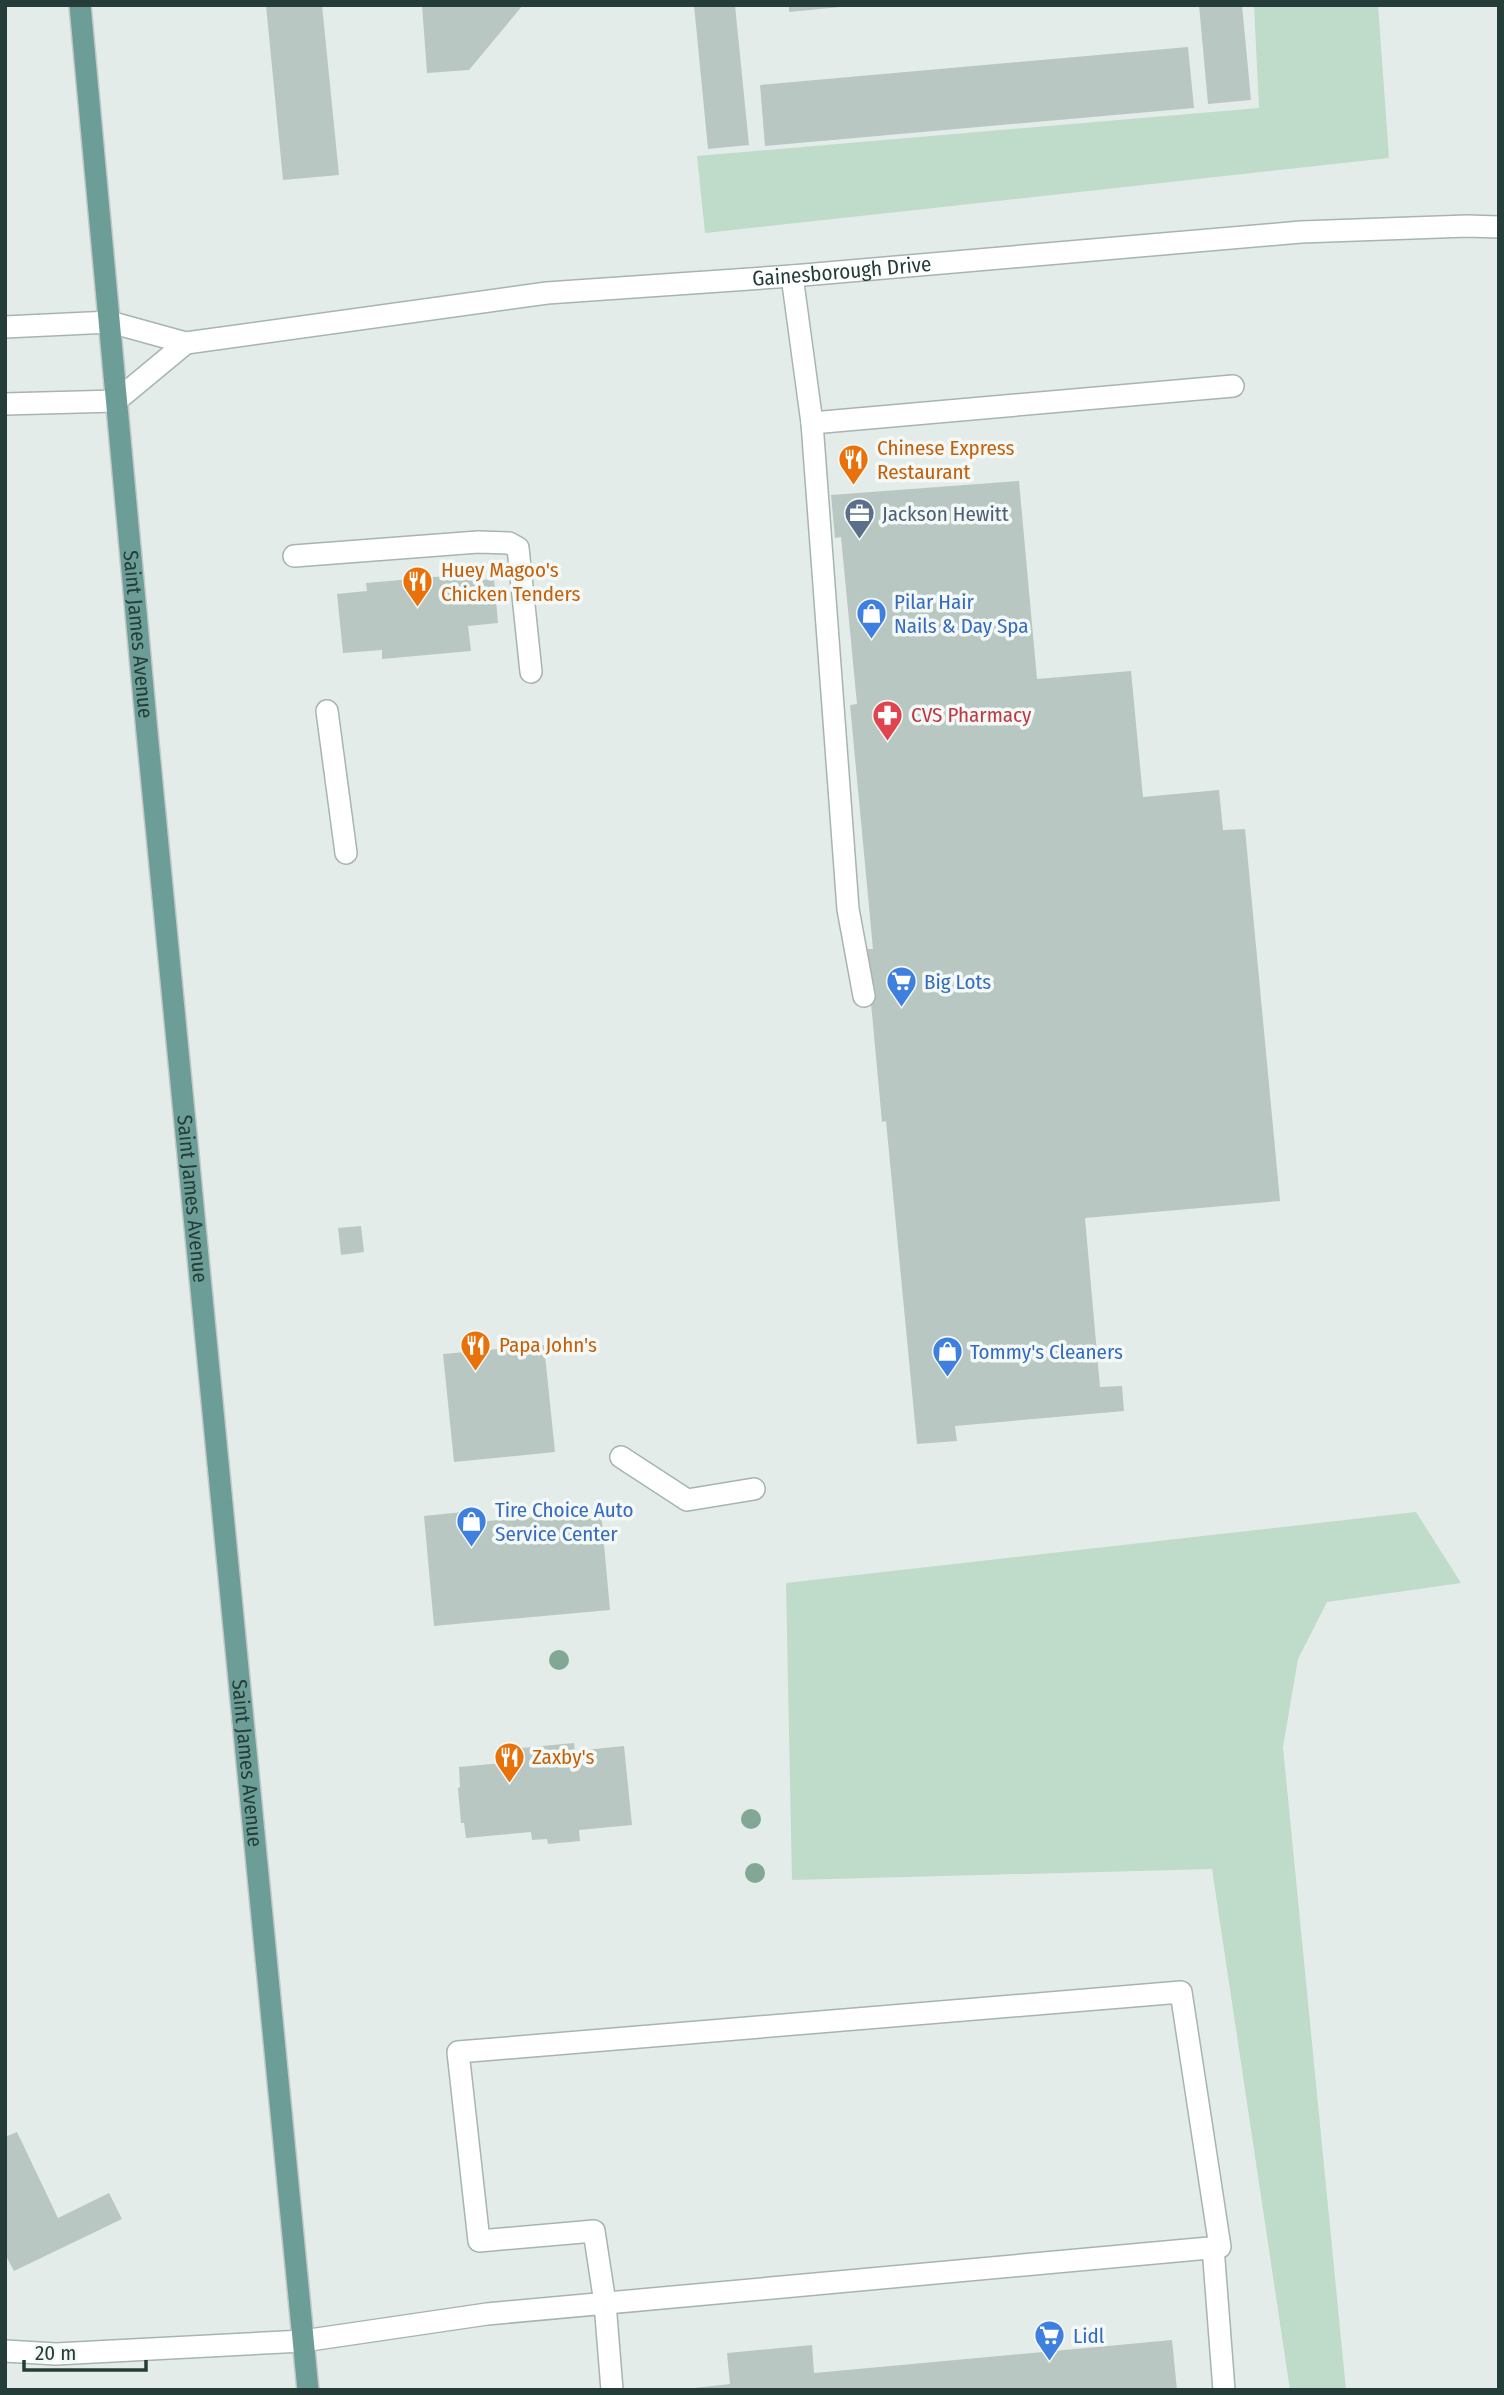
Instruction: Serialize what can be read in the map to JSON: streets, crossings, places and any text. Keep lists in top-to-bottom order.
{
  "streets": {
    "main road": ["Saint James Avenue"],
    "street": ["Gainesborough Drive"]
  },
  "crossings": [
    ["Gainesborough Drive", "Saint James Avenue"]
  ],
  "places": {
    "restaurant": [
      "Chinese Express Restaurant",
      "Huey Magoo's Chicken Tenders",
      "Papa John's",
      "Zaxby's"
    ],
    "office": ["Jackson Hewitt"],
    "shop": ["Pilar Hair Nails & Day Spa", "Tommy's Cleaners", "Tire Choice Auto Service Center"],
    "pharmacy": ["CVS Pharmacy"],
    "supermarket": ["Big Lots", "Lidl"]
  },
  "scale_bar": "20 m"
}
